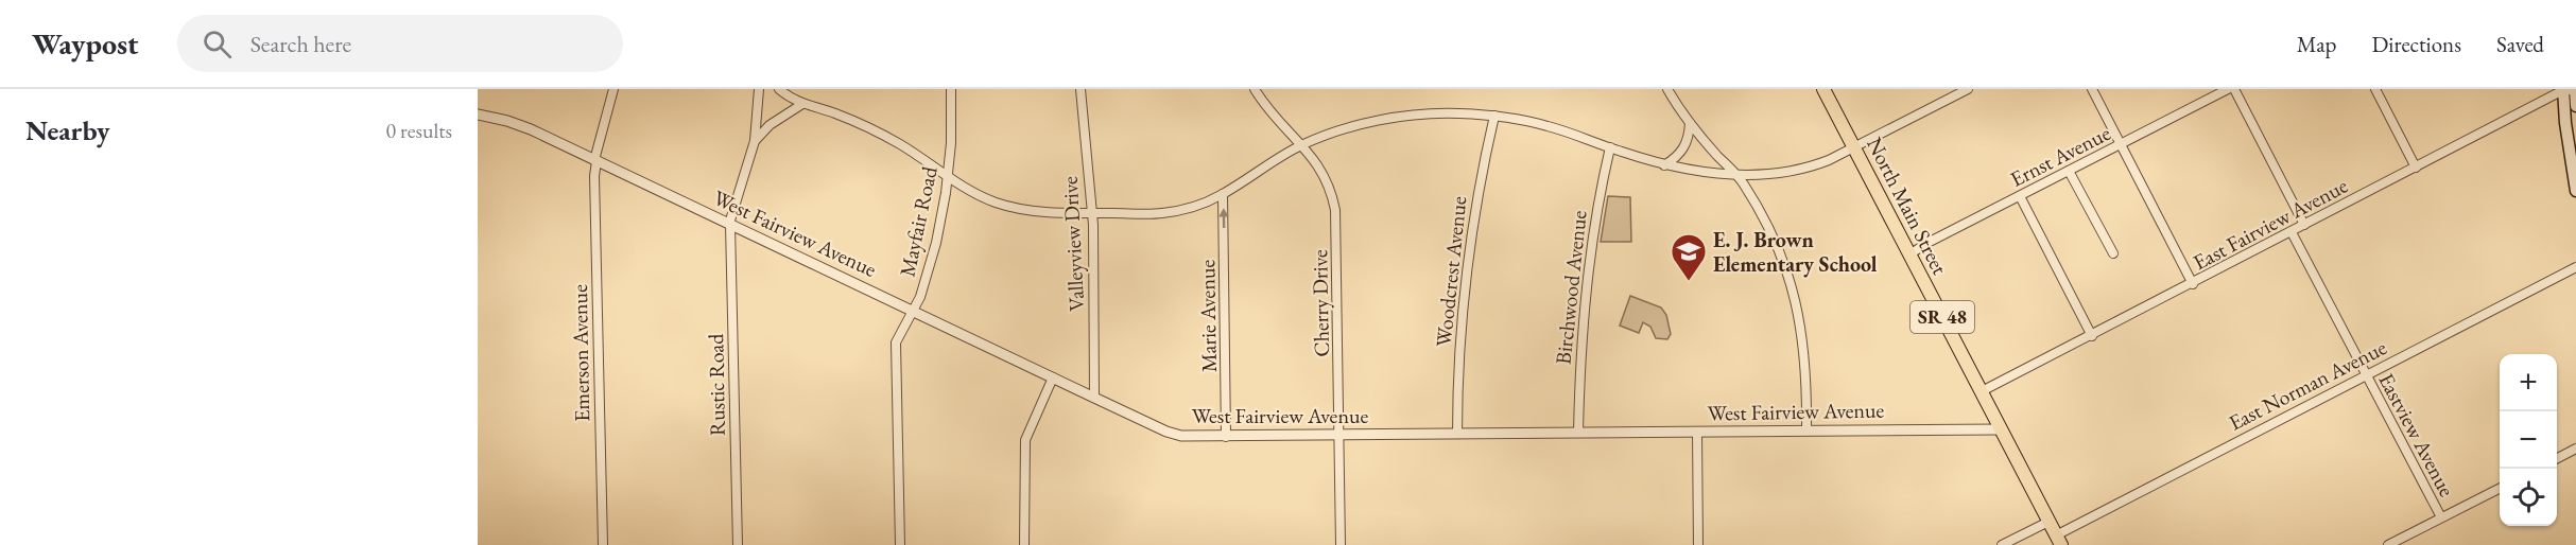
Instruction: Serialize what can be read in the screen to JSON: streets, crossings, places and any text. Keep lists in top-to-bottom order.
{
  "streets": {
    "main road": ["North Main Street", "SR 48"],
    "street": [
      "Ernst Avenue",
      "Mayfair Road",
      "East Fairview Avenue",
      "West Fairview Avenue",
      "Valleyview Drive",
      "Woodcrest Avenue",
      "Birchwood Avenue",
      "Cherry Drive",
      "Marie Avenue",
      "Emerson Avenue",
      "Rustic Road",
      "East Norman Avenue",
      "Eastview Avenue"
    ]
  },
  "crossings": [
    ["Ernst Avenue", "North Main Street"],
    ["North Main Street", "East Fairview Avenue"],
    ["North Main Street", "West Fairview Avenue"],
    ["North Main Street", "East Norman Avenue"],
    ["Mayfair Road", "West Fairview Avenue"],
    ["East Fairview Avenue", "Eastview Avenue"],
    ["West Fairview Avenue", "Valleyview Drive"],
    ["West Fairview Avenue", "Woodcrest Avenue"],
    ["West Fairview Avenue", "Birchwood Avenue"],
    ["West Fairview Avenue", "Cherry Drive"],
    ["West Fairview Avenue", "Marie Avenue"],
    ["West Fairview Avenue", "Emerson Avenue"],
    ["West Fairview Avenue", "Rustic Road"],
    ["East Norman Avenue", "Eastview Avenue"]
  ],
  "one_way": ["Marie Avenue"],
  "places": {
    "school or university": ["E. J. Brown Elementary School"]
  },
  "page": {
    "header": "Waypost",
    "search": "Search here",
    "nav": ["Map", "Directions", "Saved"],
    "heading": ["Nearby", "0 results"],
    "map_buttons": ["+", "−"]
  }
}
